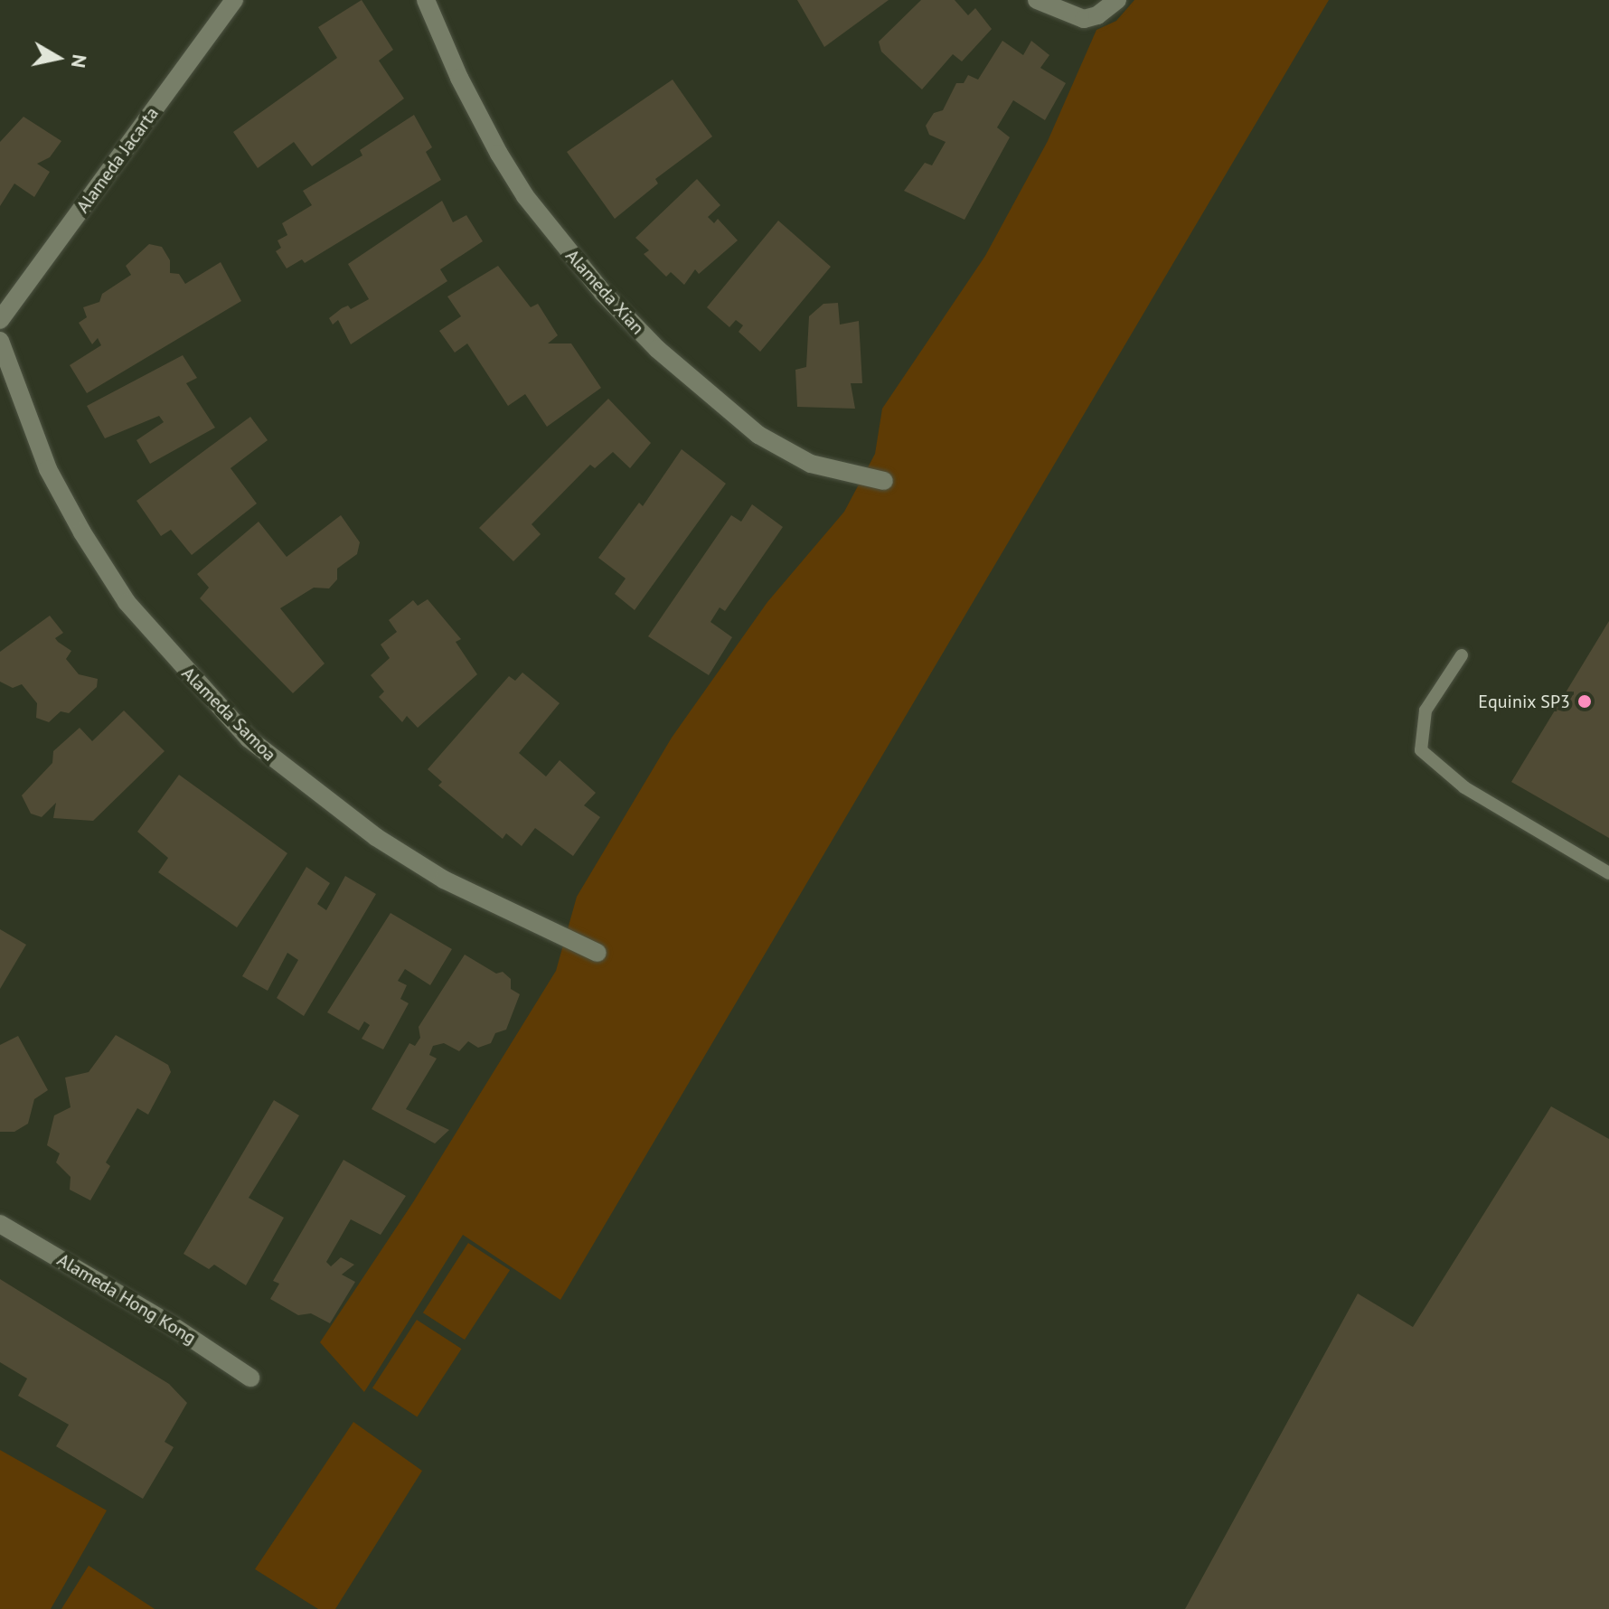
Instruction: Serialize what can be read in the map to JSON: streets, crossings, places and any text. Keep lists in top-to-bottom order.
{
  "streets": {
    "street": [
      "Alameda Jacarta",
      "Alameda Xian",
      "Alameda Samoa",
      "Alameda Hong Kong"
    ]
  },
  "places": ["Equinix SP3"],
  "north": "right"
}
